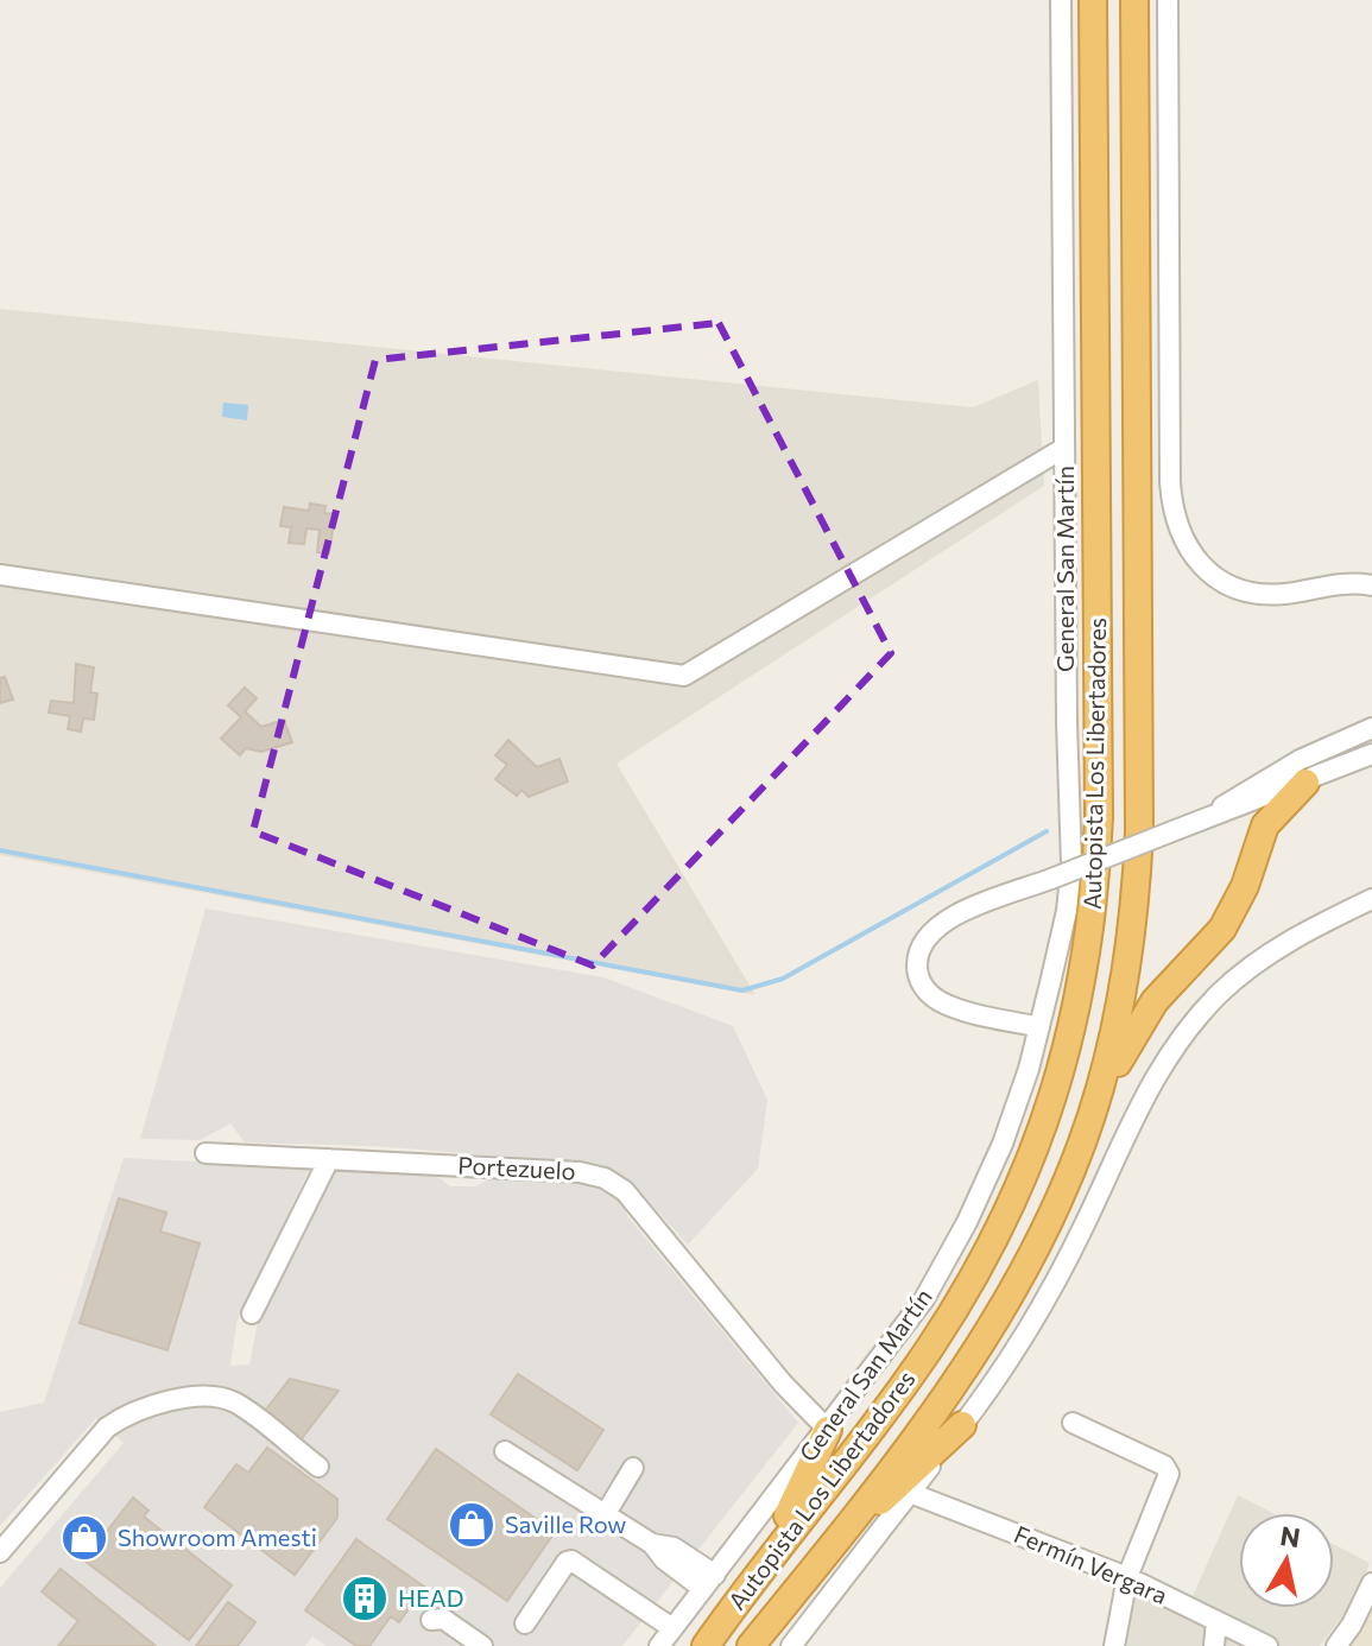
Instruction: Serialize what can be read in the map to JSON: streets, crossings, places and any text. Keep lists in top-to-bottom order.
{
  "streets": {
    "highway": ["Autopista Los Libertadores"],
    "street": ["General San Martín", "Portezuelo", "Fermín Vergara"]
  },
  "crossings": [
    ["General San Martín", "Portezuelo"]
  ],
  "places": {
    "shop": ["Saville Row", "Showroom Amesti"],
    "building": ["HEAD"]
  },
  "north": "top"
}
